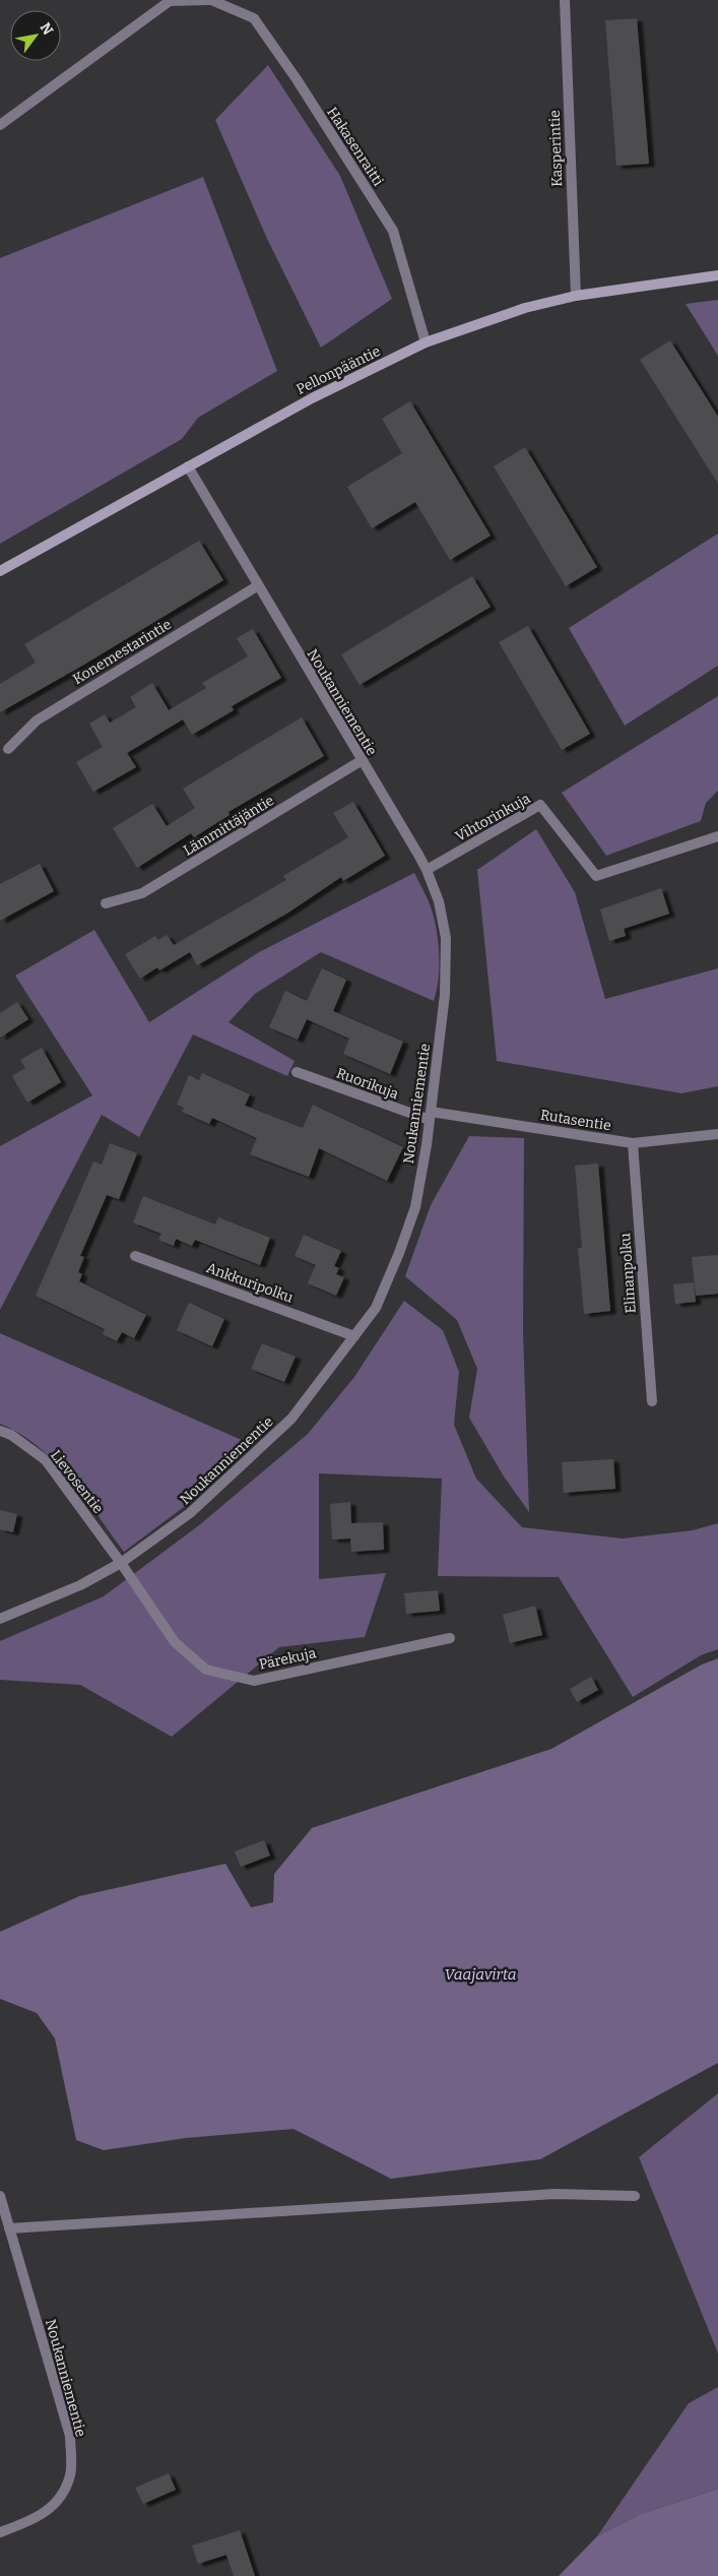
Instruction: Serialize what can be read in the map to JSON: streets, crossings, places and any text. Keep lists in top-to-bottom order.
{
  "streets": {
    "street": [
      "Hakasenraitti",
      "Kasperintie",
      "Pellonpääntie",
      "Konemestarintie",
      "Noukanniementie",
      "Vihtorinkuja",
      "Lämmittäjäntie",
      "Ruorikuja",
      "Rutasentie",
      "Elinanpolku",
      "Ankkuripolku",
      "Lievosentie",
      "Pärekuja"
    ]
  },
  "crossings": [
    ["Hakasenraitti", "Pellonpääntie"],
    ["Kasperintie", "Pellonpääntie"],
    ["Pellonpääntie", "Noukanniementie"],
    ["Konemestarintie", "Noukanniementie"],
    ["Noukanniementie", "Vihtorinkuja"],
    ["Noukanniementie", "Lämmittäjäntie"],
    ["Noukanniementie", "Ruorikuja"],
    ["Noukanniementie", "Rutasentie"],
    ["Noukanniementie", "Ankkuripolku"],
    ["Noukanniementie", "Lievosentie"],
    ["Noukanniementie", "Pärekuja"],
    ["Ruorikuja", "Rutasentie"],
    ["Rutasentie", "Elinanpolku"],
    ["Lievosentie", "Pärekuja"]
  ],
  "water": ["Vaajavirta"],
  "north": "top right"
}
